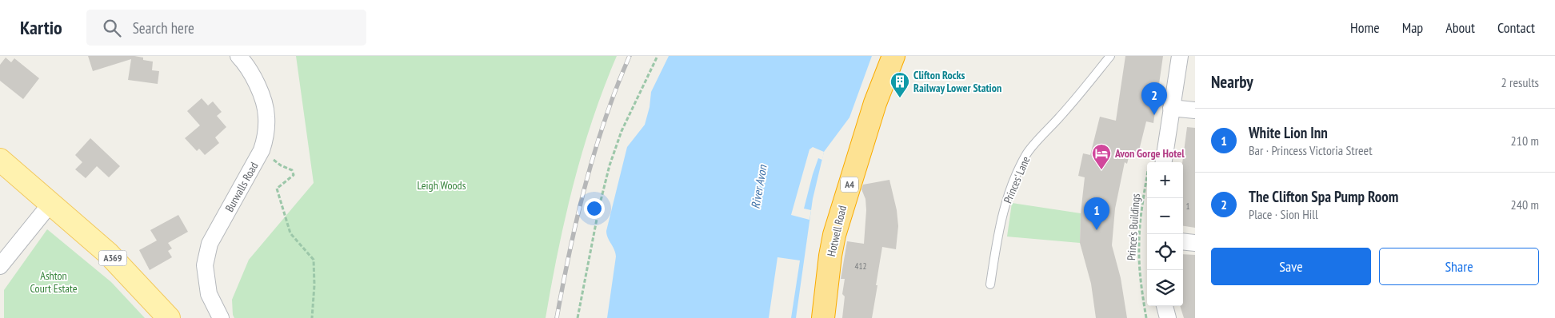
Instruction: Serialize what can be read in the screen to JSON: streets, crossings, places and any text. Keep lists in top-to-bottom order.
{
  "streets": {
    "highway": ["A4", "Hotwell Road"],
    "main road": ["A369"],
    "street": ["Burwalls Road"],
    "lane": ["Princes' Lane"],
    "path": ["Prince's Buildings"]
  },
  "water": ["River Avon"],
  "parks": ["Leigh Woods", "Ashton Court Estate"],
  "places": {
    "building": ["Clifton Rocks Railway Lower Station"],
    "hotel": ["Avon Gorge Hotel"]
  },
  "house_numbers": ["1", "412"],
  "page": {
    "header": "Kartio",
    "search": "Search here",
    "nav": [
      "Home",
      "Map",
      "About",
      "Contact"
    ],
    "heading": ["Nearby", "2 results"],
    "pins": ["2", "1"],
    "list": [
      {
        "mark": "1",
        "name": "White Lion Inn",
        "note": "Bar · Princess Victoria Street",
        "value": "210 m"
      },
      {
        "mark": "2",
        "name": "The Clifton Spa Pump Room",
        "note": "Place · Sion Hill",
        "value": "240 m"
      }
    ],
    "map_buttons": ["+", "−"],
    "buttons": ["Save", "Share"]
  }
}
